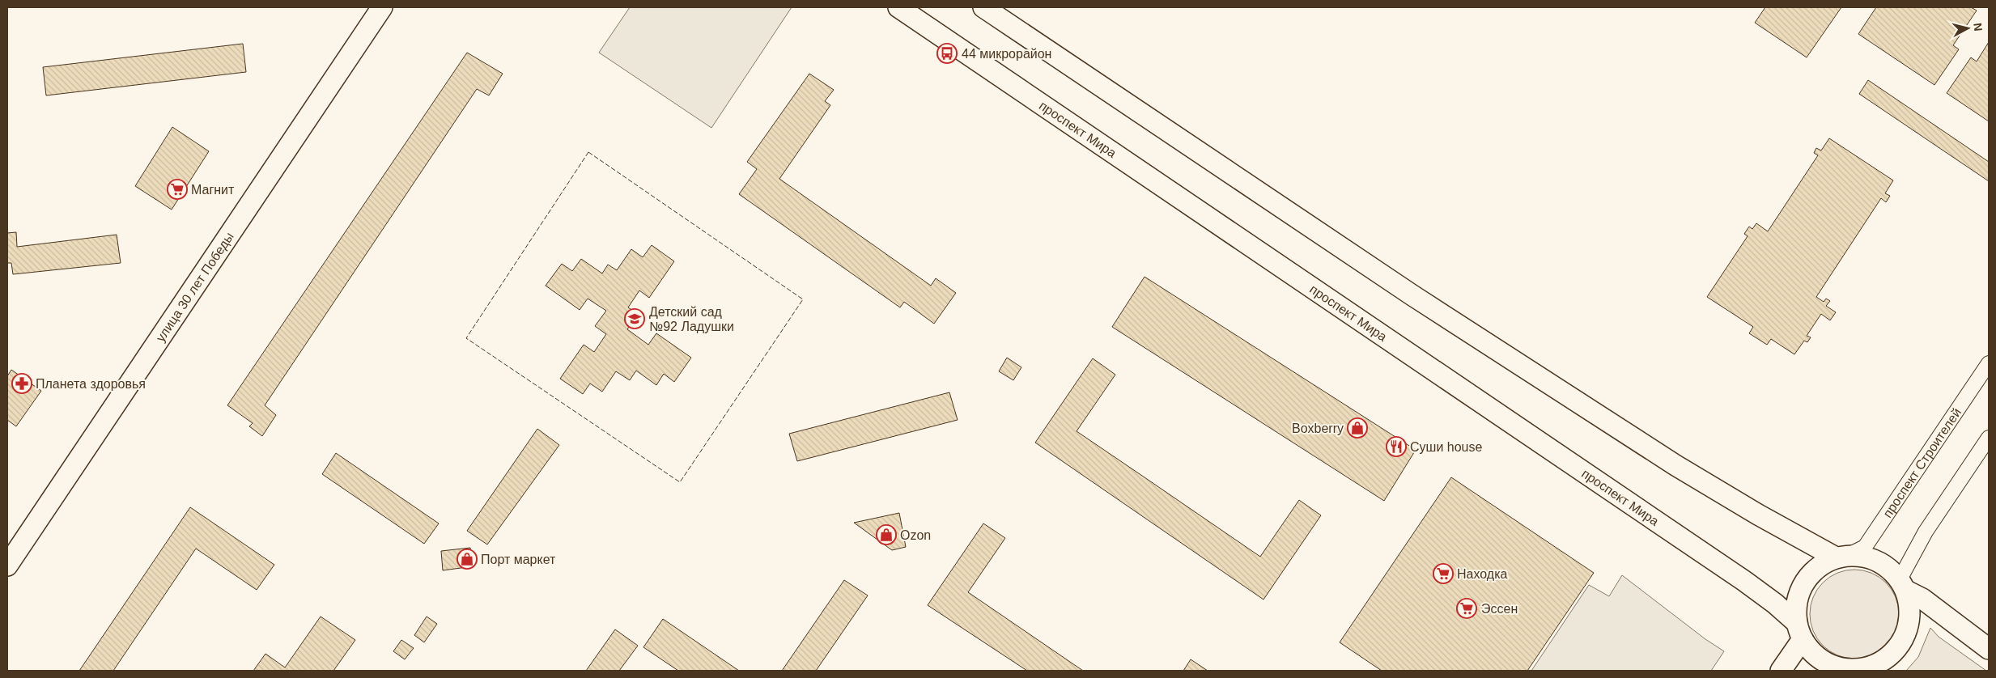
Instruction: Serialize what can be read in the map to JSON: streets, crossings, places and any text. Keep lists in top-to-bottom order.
{
  "streets": {
    "street": ["проспект Мира", "улица 30 лет Победы", "проспект Строителей"]
  },
  "crossings": [
    ["проспект Мира", "проспект Строителей"]
  ],
  "places": {
    "bus stop": ["44 микрорайон"],
    "supermarket": ["Магнит", "Находка", "Эссен"],
    "school or university": ["Детский сад №92 Ладушки"],
    "pharmacy": ["Планета здоровья"],
    "shop": ["Boxberry", "Ozon", "Порт маркет"],
    "restaurant": ["Суши house"]
  },
  "north": "right"
}
